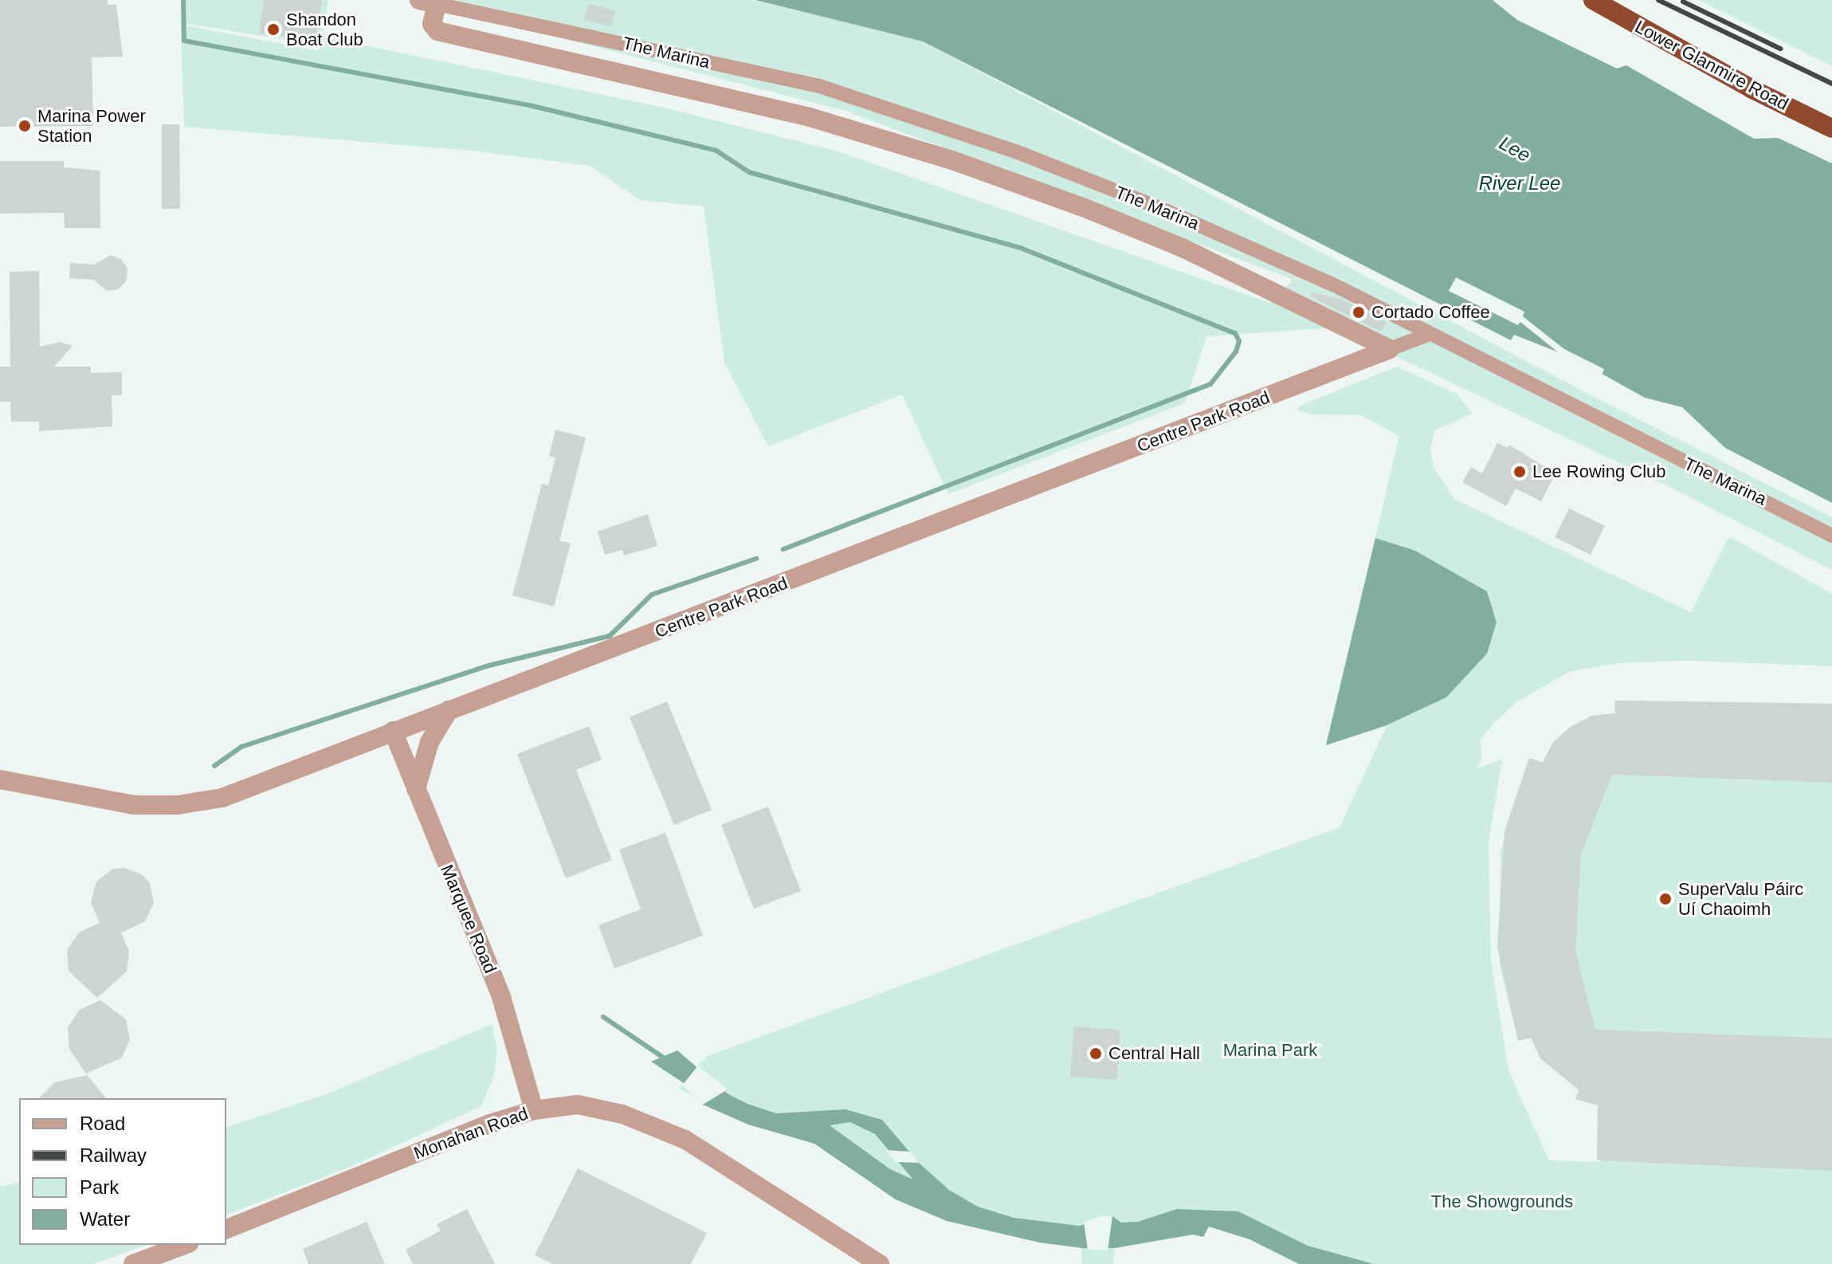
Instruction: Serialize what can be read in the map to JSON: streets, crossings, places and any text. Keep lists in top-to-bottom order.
{
  "streets": {
    "highway": ["Lower Glanmire Road"],
    "street": [
      "The Marina",
      "Centre Park Road",
      "Marquee Road",
      "Monahan Road"
    ]
  },
  "crossings": [
    ["The Marina", "Centre Park Road"],
    ["Centre Park Road", "Marquee Road"],
    ["Marquee Road", "Monahan Road"]
  ],
  "water": ["Lee", "River Lee"],
  "parks": ["Marina Park", "The Showgrounds"],
  "places": [
    "Shandon Boat Club",
    "Marina Power Station",
    "Cortado Coffee",
    "Lee Rowing Club",
    "SuperValu Páirc Uí Chaoimh",
    "Central Hall"
  ],
  "legend": [
    "Road",
    "Railway",
    "Park",
    "Water"
  ]
}
